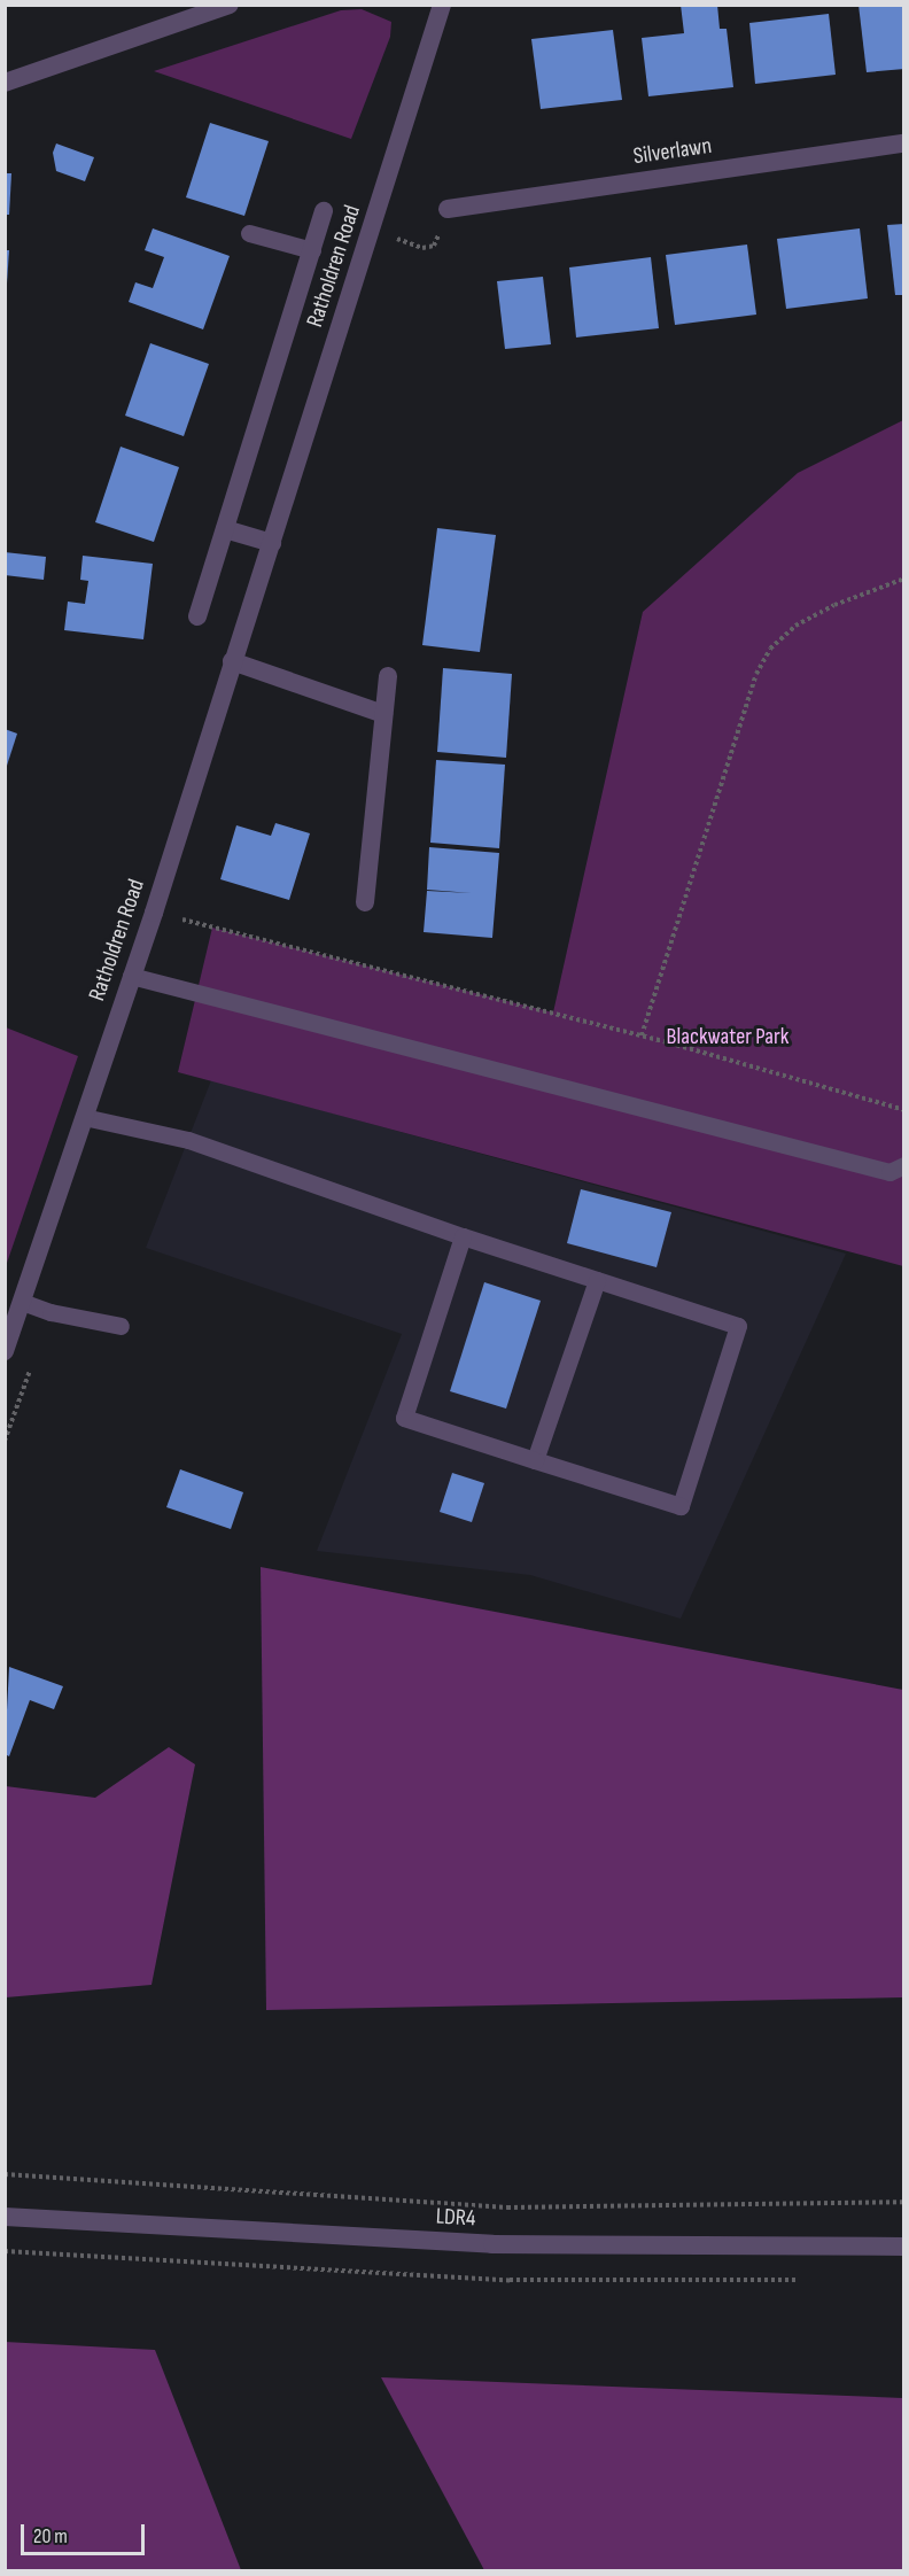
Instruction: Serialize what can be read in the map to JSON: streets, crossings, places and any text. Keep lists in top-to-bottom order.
{
  "streets": {
    "street": ["Silverlawn", "Ratholdren Road", "LDR4"]
  },
  "parks": ["Blackwater Park"],
  "scale_bar": "20 m"
}
